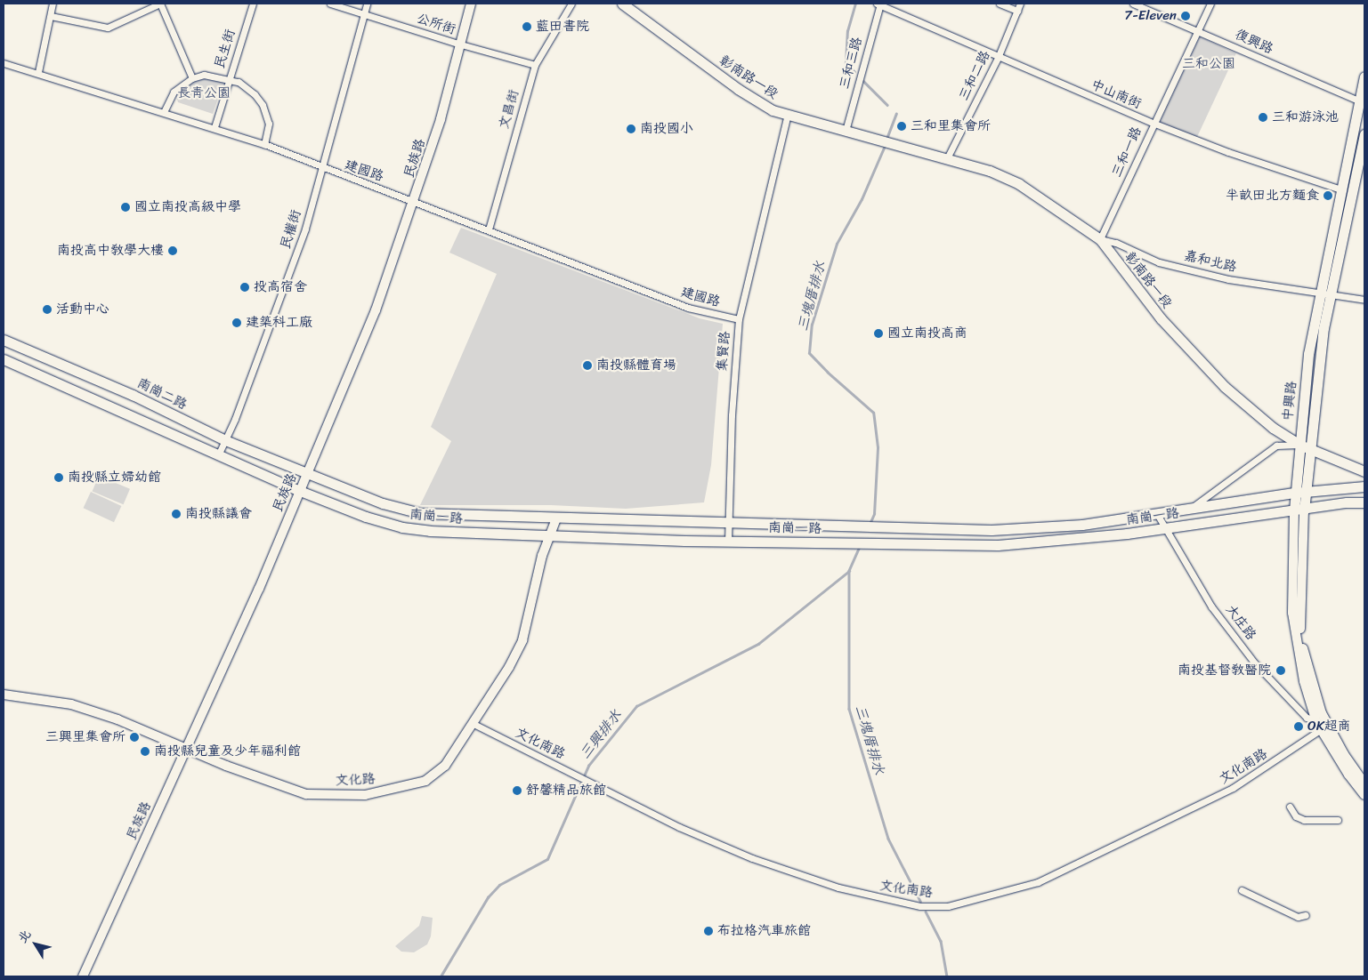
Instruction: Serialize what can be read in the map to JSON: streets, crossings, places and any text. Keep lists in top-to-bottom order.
{
  "streets": {
    "main road": [
      "彰南路一段",
      "民族路",
      "南崗二路",
      "中興路",
      "南崗一路",
      "大庄路",
      "文化路"
    ],
    "street": [
      "公所街",
      "復興路",
      "民生街",
      "三和三路",
      "三和二路",
      "中山南街",
      "文昌街",
      "三和一路",
      "建國路",
      "民權街",
      "嘉和北路",
      "集賢路",
      "文化南路"
    ]
  },
  "crossings": [
    ["公所街", "文昌街"],
    ["公所街", "民族路"],
    ["公所街", "民權街"],
    ["復興路", "三和一路"],
    ["復興路", "中興路"],
    ["民生街", "建國路"],
    ["三和三路", "彰南路一段"],
    ["三和三路", "中山南街"],
    ["三和二路", "彰南路一段"],
    ["三和二路", "中山南街"],
    ["彰南路一段", "三和一路"],
    ["彰南路一段", "嘉和北路"],
    ["彰南路一段", "集賢路"],
    ["彰南路一段", "中興路"],
    ["中山南街", "三和一路"],
    ["中山南街", "中興路"],
    ["文昌街", "建國路"],
    ["三和一路", "嘉和北路"],
    ["民族路", "建國路"],
    ["民族路", "南崗二路"],
    ["民族路", "南崗一路"],
    ["民族路", "文化路"],
    ["建國路", "民權街"],
    ["建國路", "集賢路"],
    ["民權街", "南崗二路"],
    ["嘉和北路", "中興路"],
    ["集賢路", "南崗一路"],
    ["南崗二路", "南崗一路"],
    ["中興路", "南崗一路"],
    ["中興路", "大庄路"],
    ["中興路", "文化南路"],
    ["南崗一路", "大庄路"],
    ["南崗一路", "文化路"],
    ["大庄路", "文化南路"],
    ["文化南路", "文化路"]
  ],
  "water": ["三塊厝排水", "三興排水"],
  "parks": ["三和公園", "長青公園"],
  "places": [
    "7-Eleven",
    "藍田書院",
    "三和游泳池",
    "三和里集會所",
    "南投國小",
    "半畝田北方麵食",
    "國立南投高級中學",
    "南投高中教學大樓",
    "投高宿舍",
    "活動中心",
    "建築科工廠",
    "國立南投高商",
    "南投縣體育場",
    "南投縣立婦幼館",
    "南投縣議會",
    "南投基督教醫院",
    "OK超商",
    "三興里集會所",
    "南投縣兒童及少年福利館",
    "舒馨精品旅館",
    "布拉格汽車旅館"
  ],
  "north": "top left"
}
